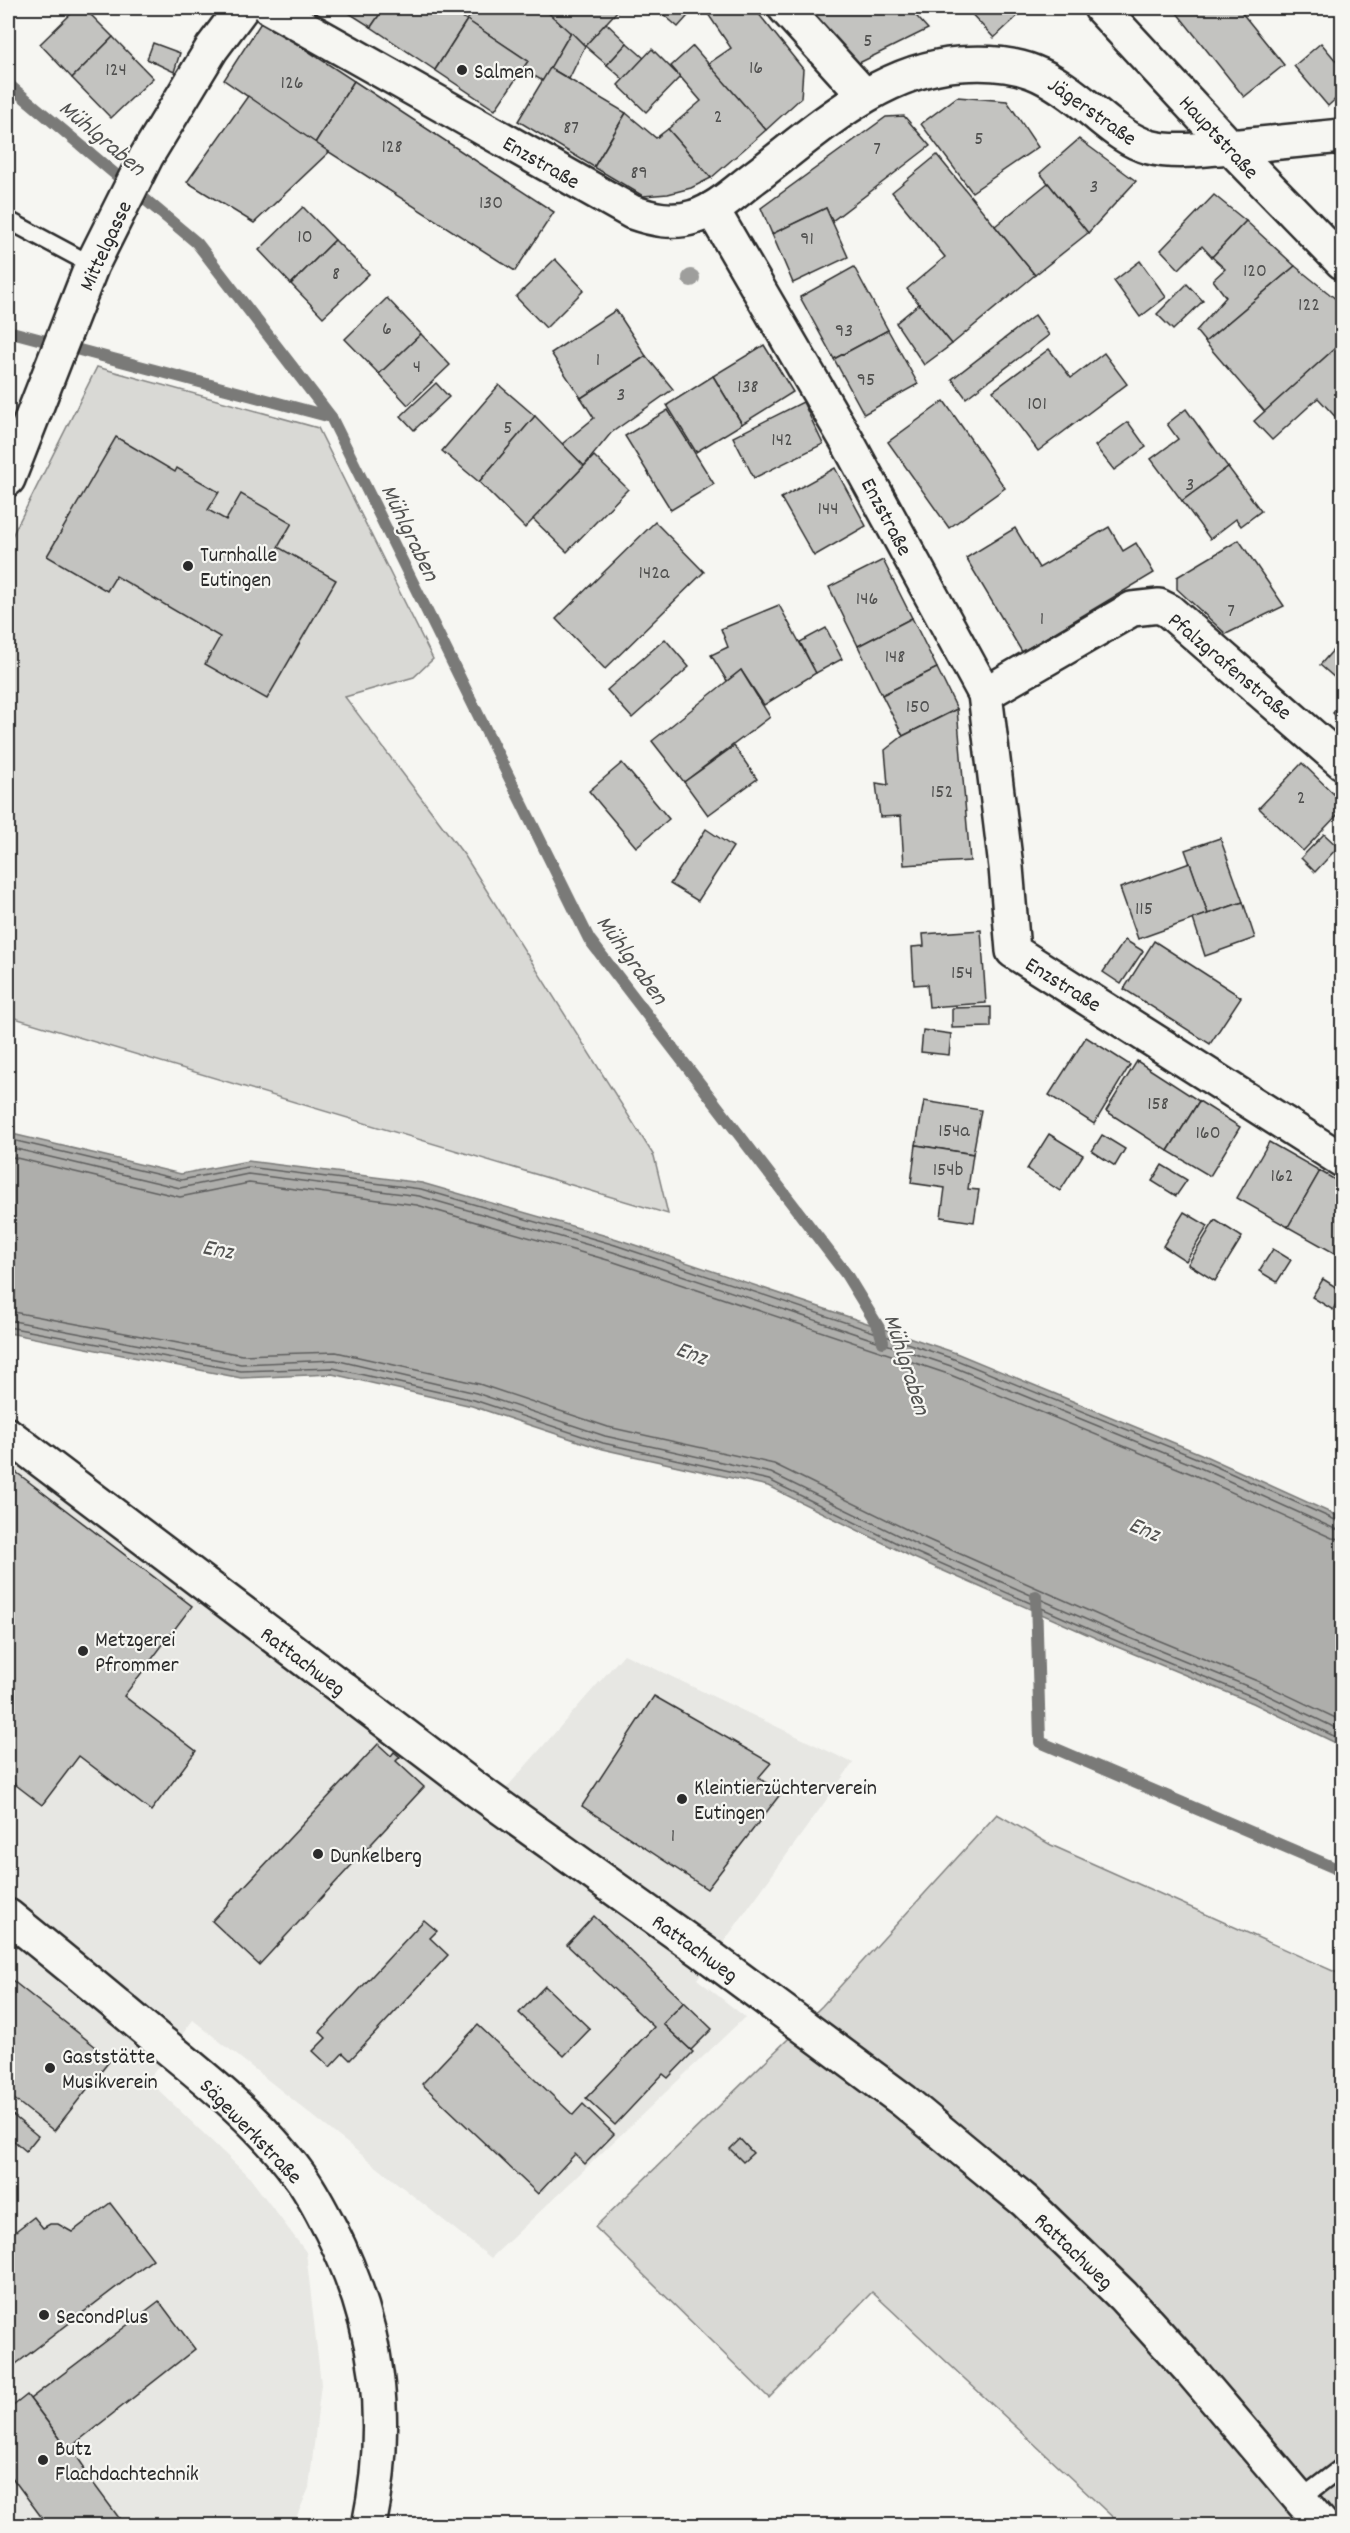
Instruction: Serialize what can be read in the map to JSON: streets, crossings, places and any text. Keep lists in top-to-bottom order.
{
  "streets": {
    "street": [
      "Jägerstraße",
      "Hauptstraße",
      "Enzstraße",
      "Mittelgasse",
      "Pfalzgrafenstraße",
      "Rattachweg",
      "Sägewerkstraße"
    ]
  },
  "crossings": [
    ["Jägerstraße", "Hauptstraße"],
    ["Jägerstraße", "Enzstraße"],
    ["Enzstraße", "Pfalzgrafenstraße"]
  ],
  "water": ["Mühlgraben", "Enz"],
  "places": [
    "Salmen",
    "Turnhalle Eutingen",
    "Metzgerei Pfrommer",
    "Kleintierzüchterverein Eutingen",
    "Dunkelberg",
    "Gaststätte Musikverein",
    "SecondPlus",
    "Butz Flachdachtechnik"
  ],
  "house_numbers": [
    "5",
    "16",
    "124",
    "126",
    "2",
    "87",
    "5",
    "128",
    "7",
    "89",
    "3",
    "130",
    "10",
    "91",
    "120",
    "8",
    "122",
    "6",
    "93",
    "1",
    "4",
    "95",
    "138",
    "3",
    "101",
    "5",
    "142",
    "3",
    "144",
    "142a",
    "146",
    "7",
    "1",
    "148",
    "150",
    "152",
    "2",
    "115",
    "154",
    "158",
    "154a",
    "160",
    "154b",
    "162",
    "1"
  ]
}
